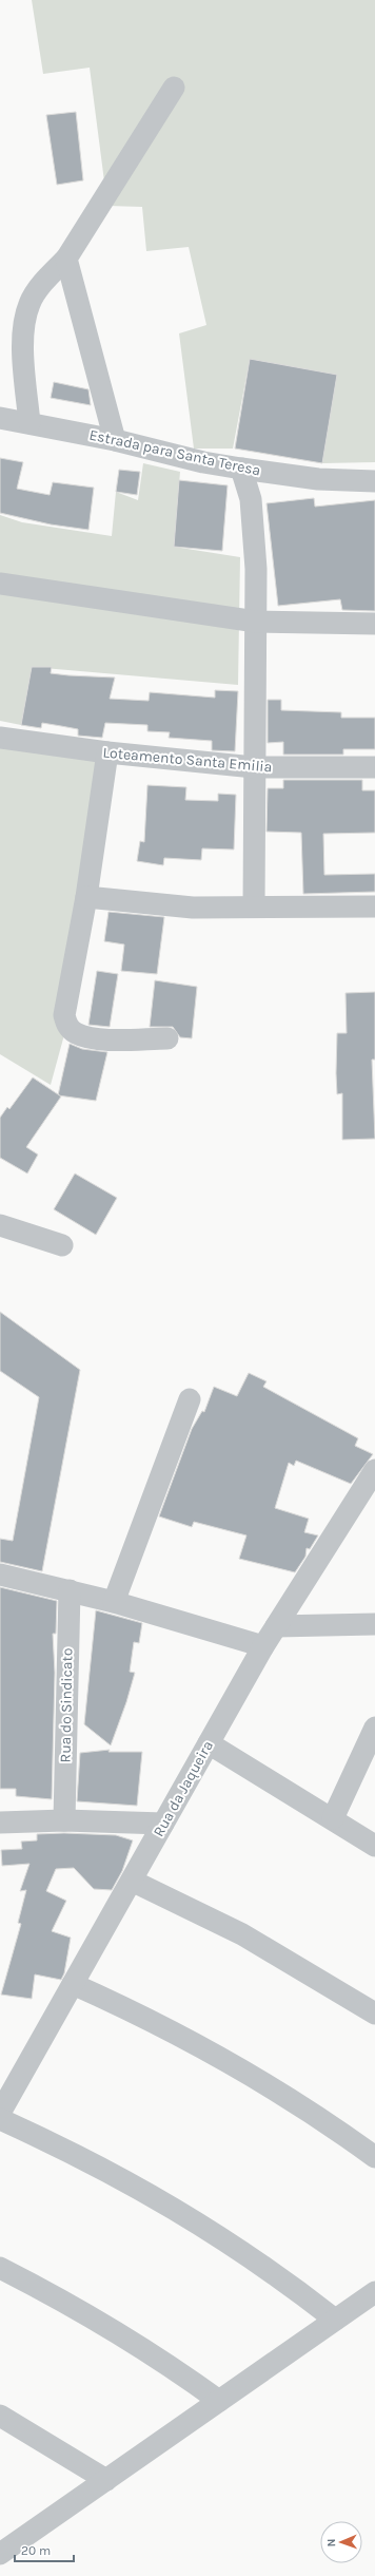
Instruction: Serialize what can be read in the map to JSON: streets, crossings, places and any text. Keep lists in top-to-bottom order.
{
  "streets": {
    "street": [
      "Estrada para Santa Teresa",
      "Loteamento Santa Emilia",
      "Rua do Sindicato",
      "Rua da Jaqueira"
    ]
  },
  "scale_bar": "20 m",
  "north": "left"
}
